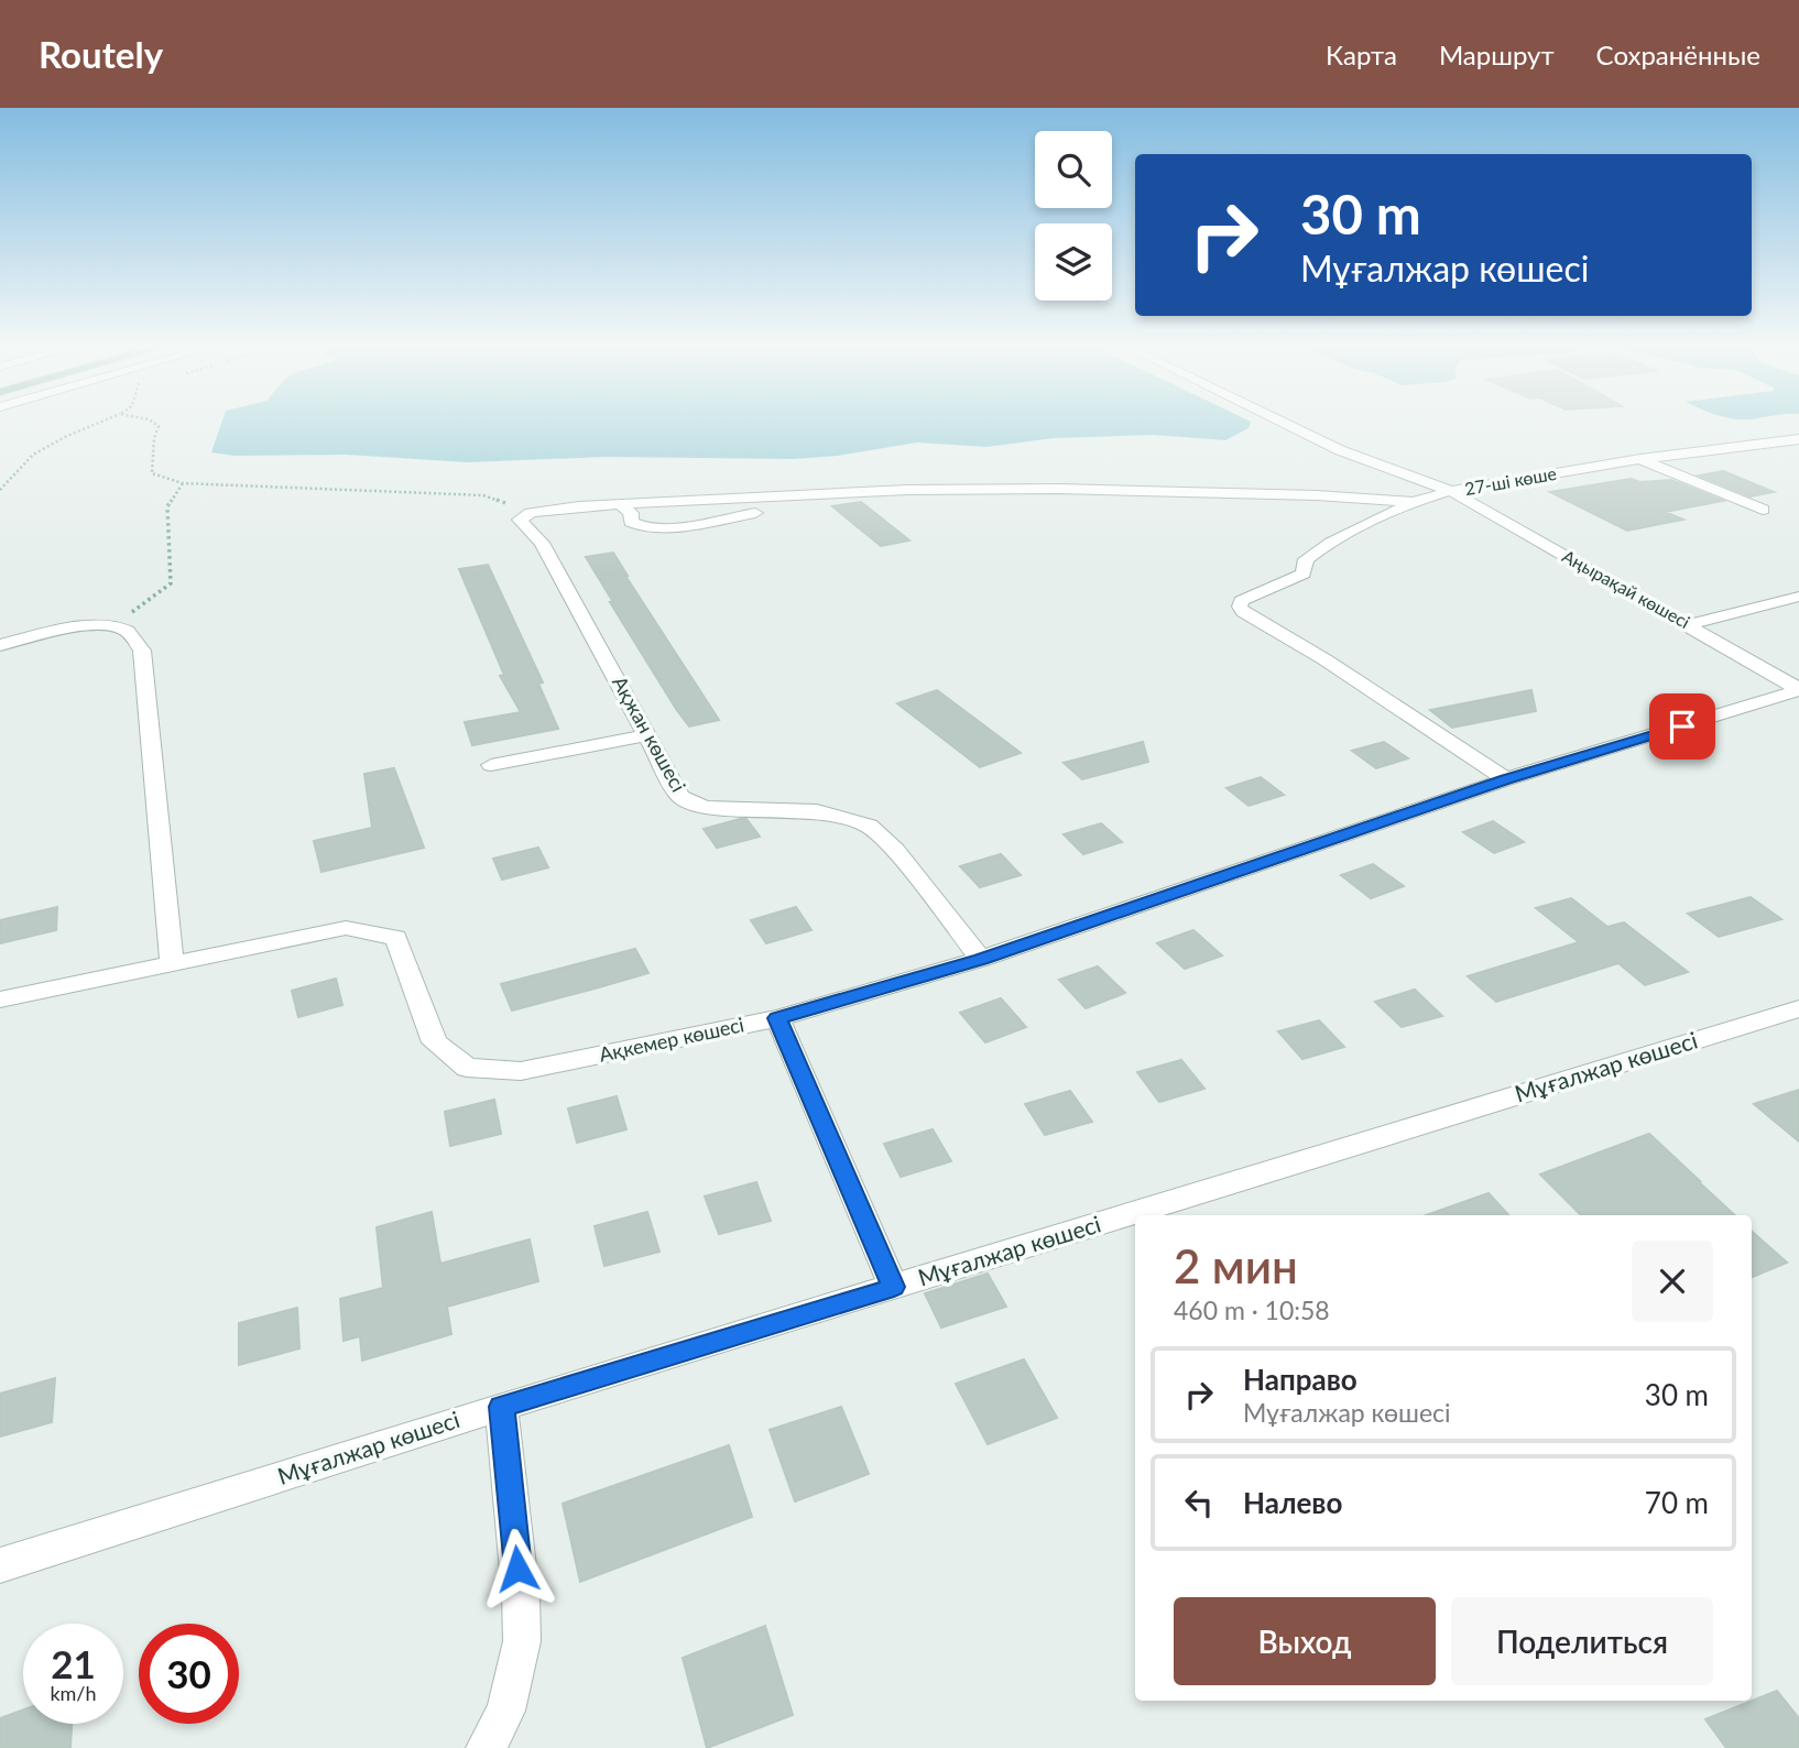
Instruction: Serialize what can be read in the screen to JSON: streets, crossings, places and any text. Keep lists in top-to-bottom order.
{
  "streets": {
    "street": [
      "27-ші көше",
      "Аңырақай көшесі",
      "Ақжан көшесі",
      "Ақкемер көшесі",
      "Мұғалжар көшесі"
    ]
  },
  "crossings": [
    ["27-ші көше", "Аңырақай көшесі"],
    ["Аңырақай көшесі", "Ақкемер көшесі"],
    ["Ақжан көшесі", "Ақкемер көшесі"]
  ],
  "page": {
    "header": "Routely",
    "nav": ["Карта", "Маршрут", "Сохранённые"],
    "turn": ["30 m", "Мұғалжар көшесі"],
    "heading": ["2 мин", "460 m · 10:58"],
    "list": [
      {
        "name": "Направо",
        "note": "Мұғалжар көшесі",
        "value": "30 m"
      },
      {
        "name": "Налево",
        "value": "70 m"
      }
    ],
    "buttons": ["Выход", "Поделиться"],
    "speed": "21 km/h",
    "limit": "30"
  }
}
